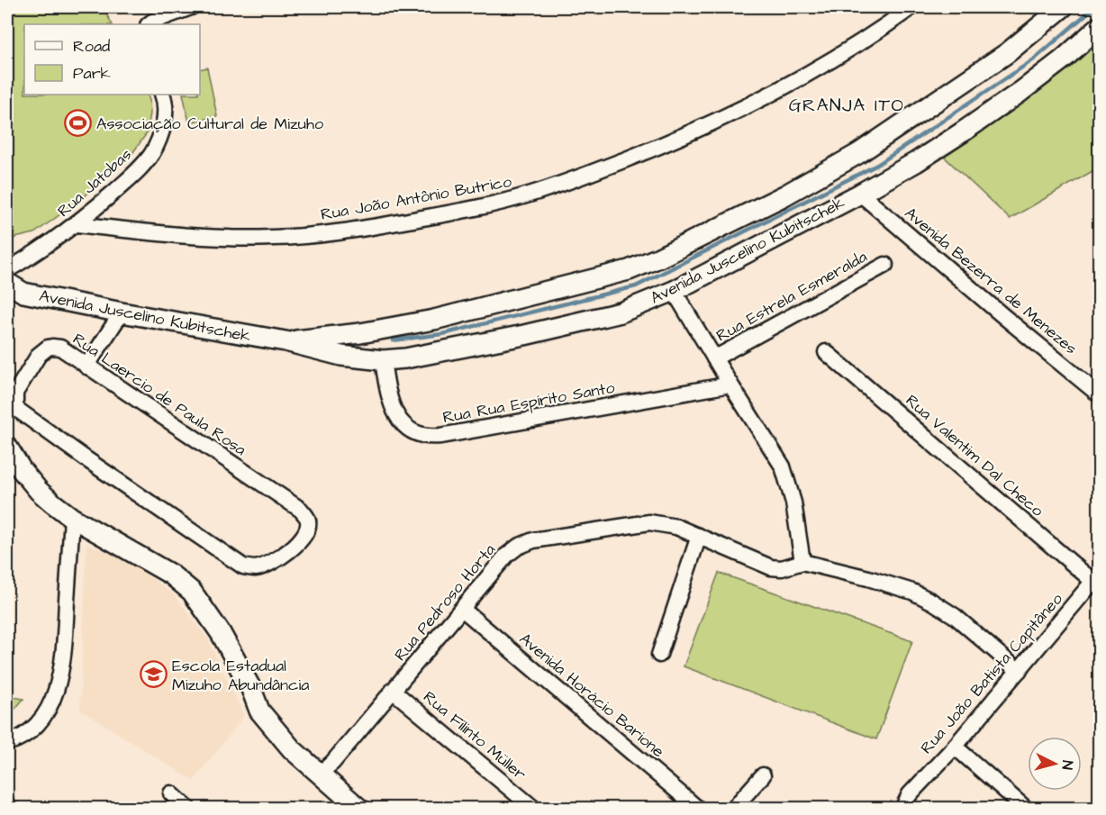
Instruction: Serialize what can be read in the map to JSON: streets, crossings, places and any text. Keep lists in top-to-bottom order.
{
  "streets": {
    "street": [
      "Rua Jatobas",
      "Rua João Antônio Butrico",
      "Avenida Juscelino Kubitschek",
      "Avenida Bezerra de Menezes",
      "Rua Estrela Esmeralda",
      "Rua Laercio de Paula Rosa",
      "Rua Rua Espírito Santo",
      "Rua Valentim Dal Checo",
      "Rua Pedroso Horta",
      "Rua João Batista Capitâneo",
      "Avenida Horácio Barione",
      "Rua Filinto Müller"
    ]
  },
  "crossings": [
    ["Rua Jatobas", "Rua João Antônio Butrico"],
    ["Avenida Juscelino Kubitschek", "Avenida Bezerra de Menezes"],
    ["Avenida Juscelino Kubitschek", "Rua Rua Espírito Santo"],
    ["Rua Valentim Dal Checo", "Rua João Batista Capitâneo"],
    ["Rua Pedroso Horta", "Rua João Batista Capitâneo"],
    ["Rua Pedroso Horta", "Avenida Horácio Barione"],
    ["Rua Pedroso Horta", "Rua Filinto Müller"]
  ],
  "districts": ["GRANJA ITO"],
  "places": {
    "sports": ["Associação Cultural de Mizuho"],
    "school or university": ["Escola Estadual Mizuho Abundância"]
  },
  "legend": ["Road", "Park"],
  "north": "right"
}
